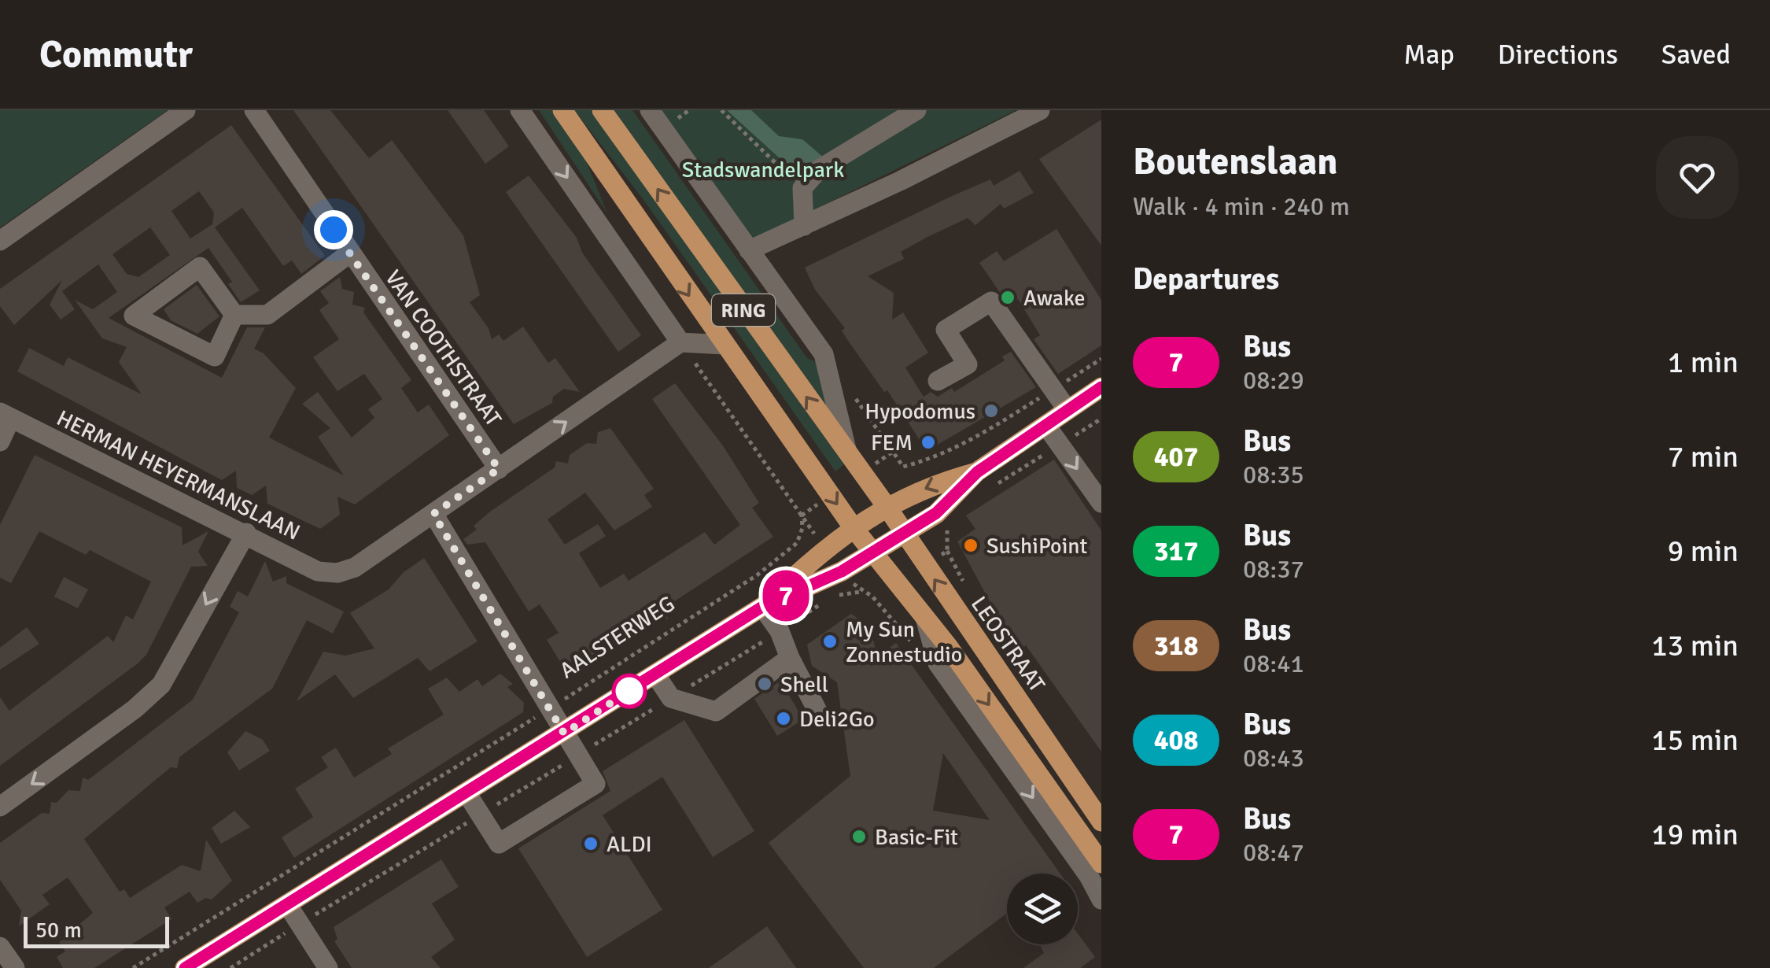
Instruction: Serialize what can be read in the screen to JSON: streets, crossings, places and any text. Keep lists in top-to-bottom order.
{
  "streets": {
    "main road": ["RING", "LEOSTRAAT"],
    "street": ["VAN COOTHSTRAAT", "HERMAN HEYERMANSLAAN"],
    "path": ["AALSTERWEG"]
  },
  "crossings": [
    ["RING", "LEOSTRAAT"]
  ],
  "parks": ["Stadswandelpark"],
  "places": [
    "Awake",
    "Hypodomus",
    "FEM",
    "SushiPoint",
    "My Sun Zonnestudio",
    "Shell",
    "Deli2Go",
    "Basic-Fit",
    "ALDI"
  ],
  "lines": ["bus line 7"],
  "scale_bar": "50 m",
  "page": {
    "header": "Commutr",
    "nav": ["Map", "Directions", "Saved"],
    "on_map": "7",
    "heading": [
      ["Boutenslaan", "Walk · 4 min · 240 m"],
      "Departures"
    ],
    "list": [
      {
        "mark": "7",
        "name": "Bus",
        "note": "08:29",
        "value": "1 min"
      },
      {
        "mark": "407",
        "name": "Bus",
        "note": "08:35",
        "value": "7 min"
      },
      {
        "mark": "317",
        "name": "Bus",
        "note": "08:37",
        "value": "9 min"
      },
      {
        "mark": "318",
        "name": "Bus",
        "note": "08:41",
        "value": "13 min"
      },
      {
        "mark": "408",
        "name": "Bus",
        "note": "08:43",
        "value": "15 min"
      },
      {
        "mark": "7",
        "name": "Bus",
        "note": "08:47",
        "value": "19 min"
      }
    ],
    "scale": "50 m"
  }
}
